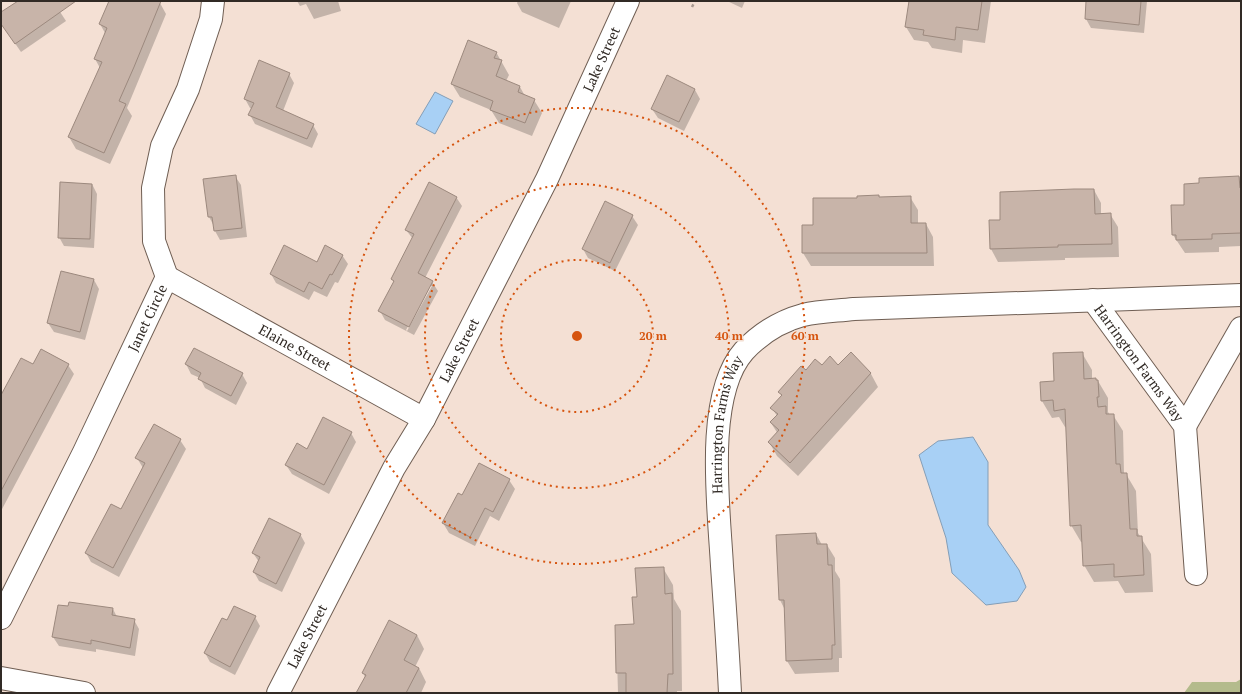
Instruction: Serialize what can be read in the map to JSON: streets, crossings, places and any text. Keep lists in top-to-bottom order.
{
  "streets": {
    "street": [
      "Lake Street",
      "Janet Circle",
      "Elaine Street",
      "Harrington Farms Way"
    ]
  },
  "crossings": [
    ["Lake Street", "Elaine Street"],
    ["Janet Circle", "Elaine Street"]
  ],
  "rings": ["20 m", "40 m", "60 m"]
}
